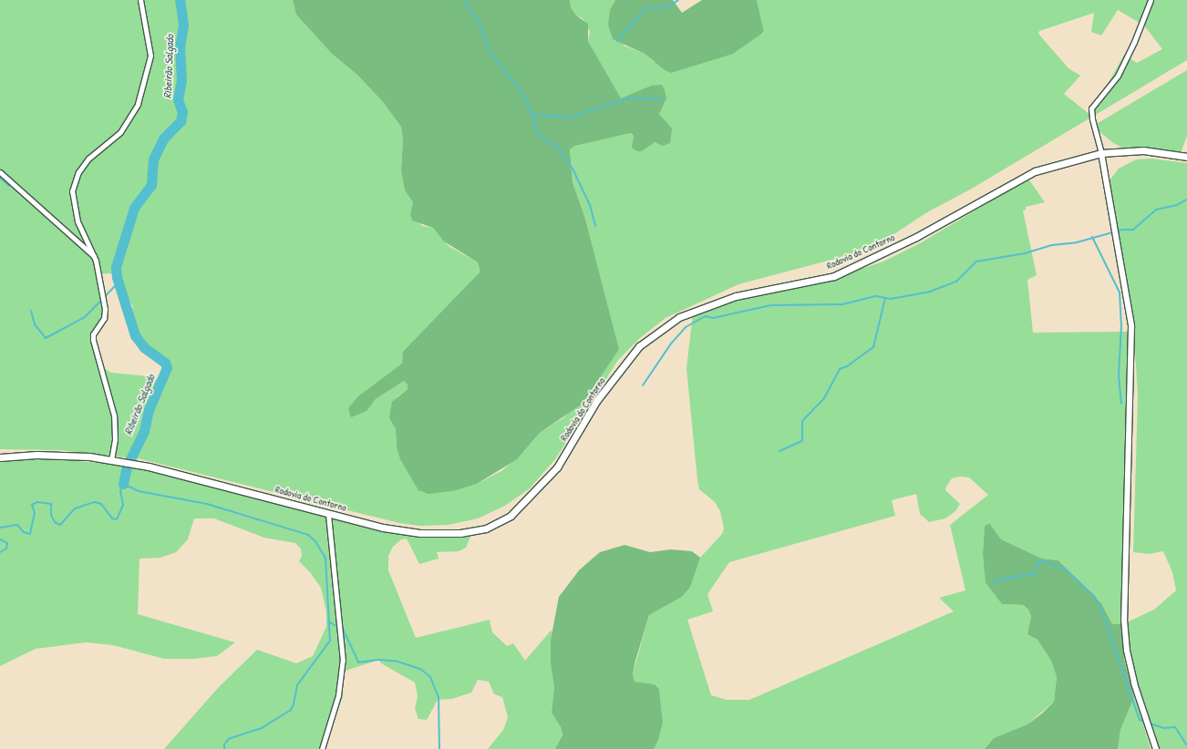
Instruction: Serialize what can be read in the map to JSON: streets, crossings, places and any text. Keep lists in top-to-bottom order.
{
  "streets": {
    "main road": ["Rodovia do Contorno"]
  },
  "water": ["Ribeirão Salgado"]
}
